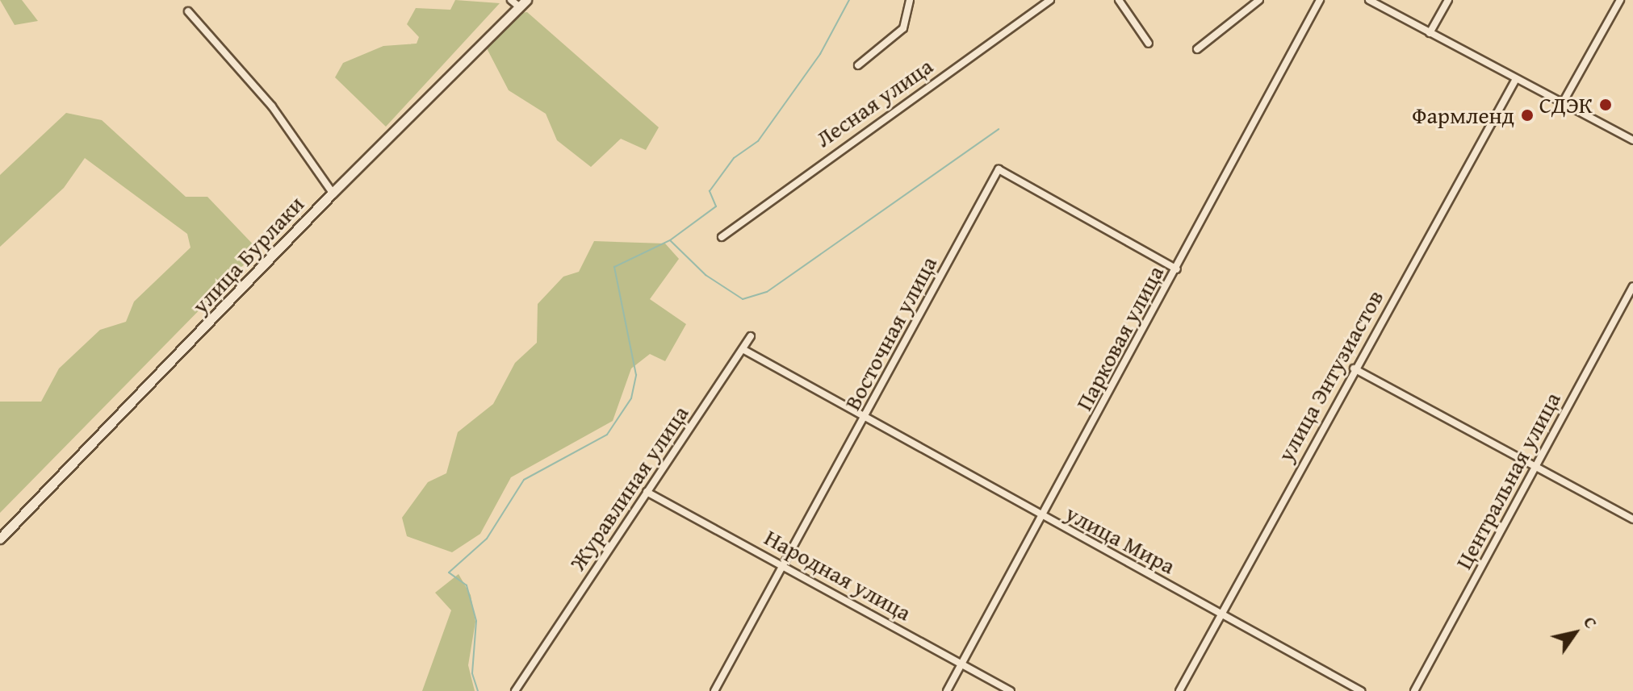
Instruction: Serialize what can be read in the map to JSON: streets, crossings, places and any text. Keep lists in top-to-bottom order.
{
  "streets": {
    "street": [
      "Лесная улица",
      "улица Бурлаки",
      "Восточная улица",
      "Парковая улица",
      "улица Энтузиастов",
      "Центральная улица",
      "Журавлиная улица",
      "улица Мира",
      "Народная улица"
    ]
  },
  "crossings": [
    ["Восточная улица", "Парковая улица"],
    ["Восточная улица", "улица Мира"],
    ["Восточная улица", "Народная улица"],
    ["Парковая улица", "улица Мира"],
    ["Парковая улица", "Народная улица"],
    ["улица Энтузиастов", "улица Мира"],
    ["Журавлиная улица", "улица Мира"],
    ["Журавлиная улица", "Народная улица"]
  ],
  "places": ["СДЭК", "Фармленд"],
  "north": "top right"
}
